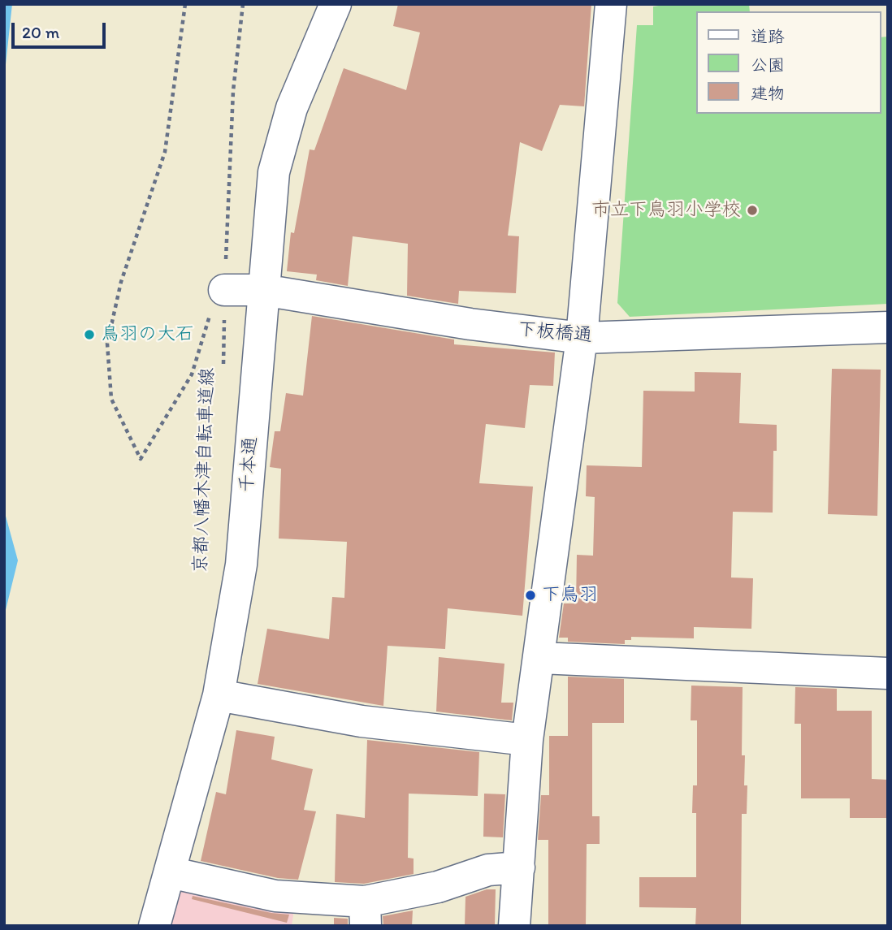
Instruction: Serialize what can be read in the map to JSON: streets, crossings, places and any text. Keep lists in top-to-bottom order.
{
  "streets": {
    "street": ["下板橋通", "千本通"],
    "path": ["京都八幡木津自転車道線"]
  },
  "crossings": [
    ["下板橋通", "千本通"],
    ["下板橋通", "京都八幡木津自転車道線"]
  ],
  "places": ["市立下鳥羽小学校", "鳥羽の大石", "下鳥羽"],
  "legend": ["道路", "公園", "建物"],
  "scale_bar": "20 m"
}
